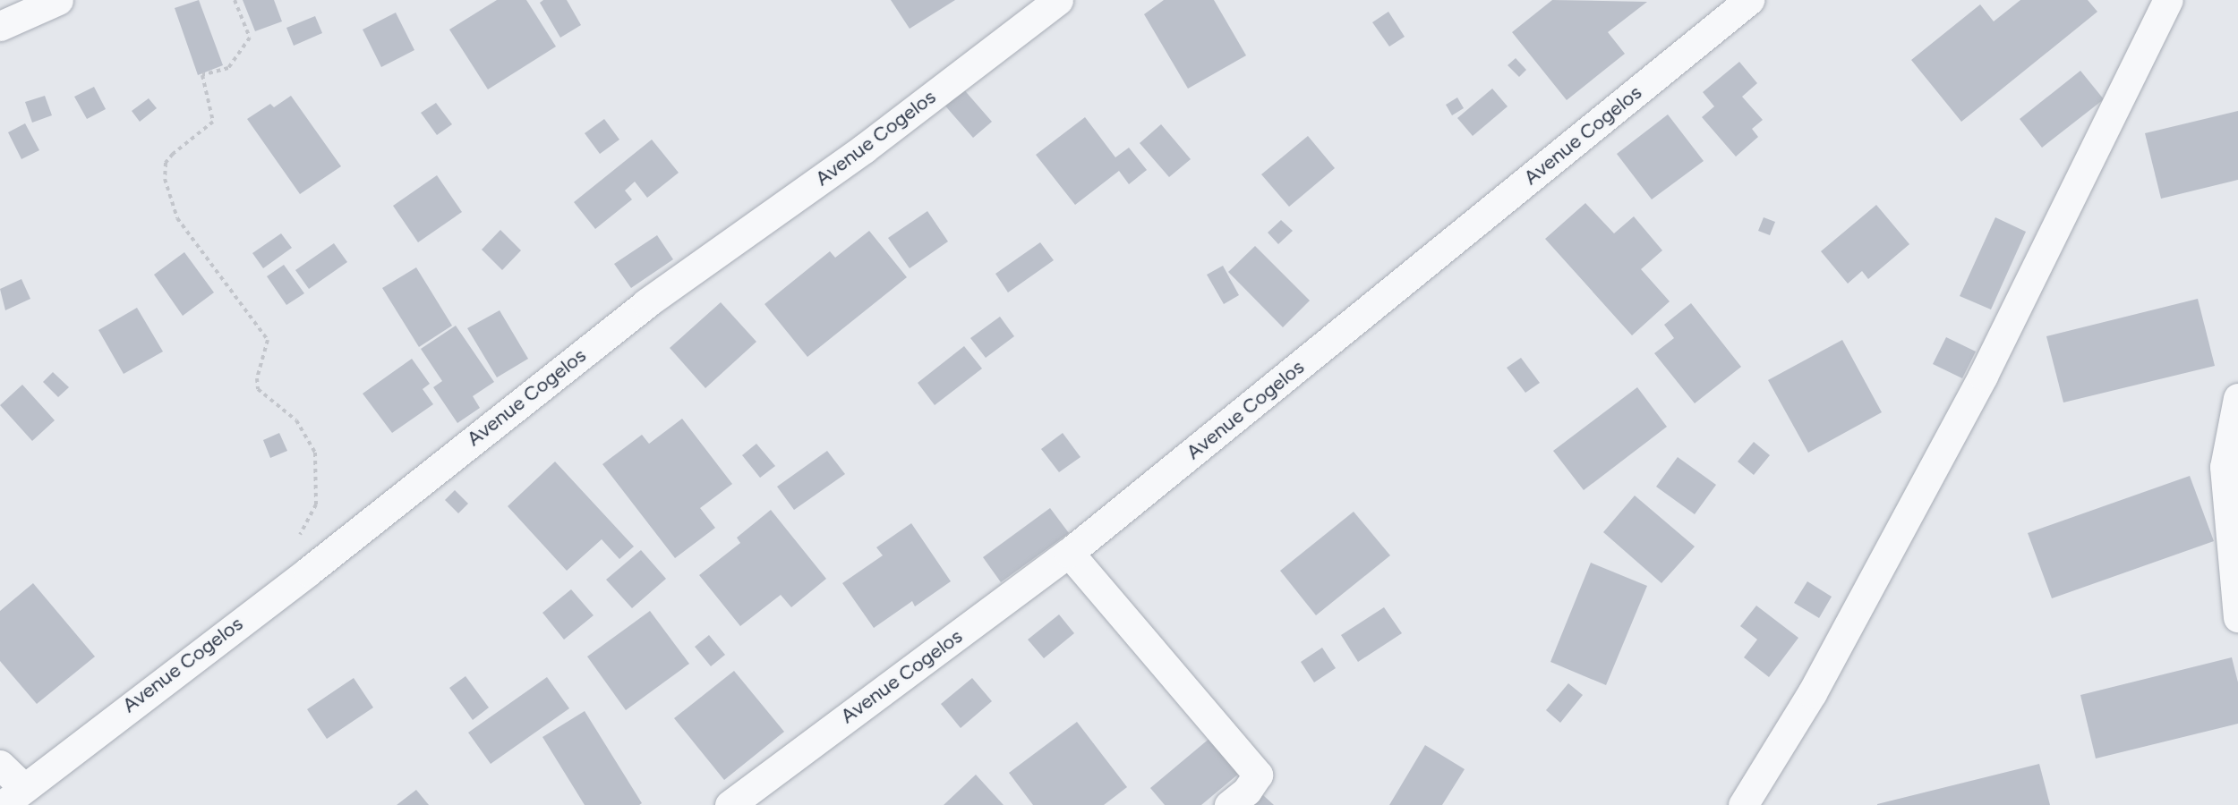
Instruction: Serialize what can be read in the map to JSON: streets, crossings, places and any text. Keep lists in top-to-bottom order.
{
  "streets": {
    "street": ["Avenue Cogelos"]
  }
}
